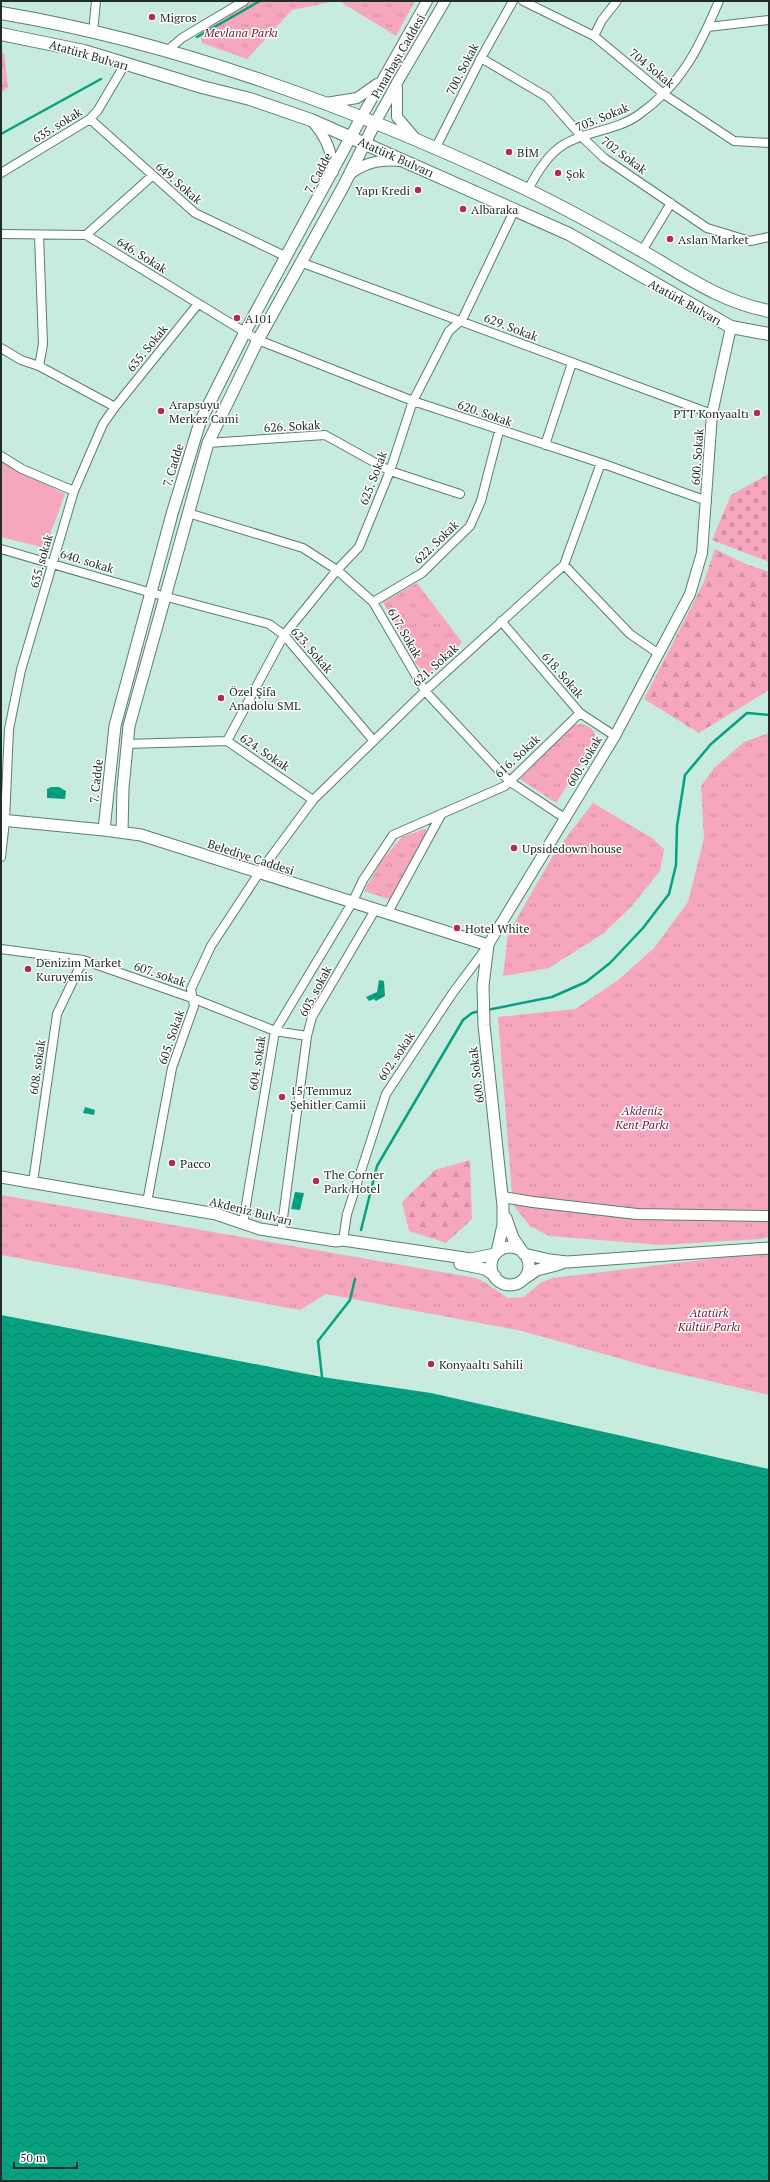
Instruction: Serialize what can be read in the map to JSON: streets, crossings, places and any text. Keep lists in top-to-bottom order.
{
  "streets": {
    "main road": [
      "Atatürk Bulvarı",
      "7. Cadde",
      "600. Sokak",
      "Belediye Caddesi",
      "Akdeniz Bulvarı"
    ],
    "street": [
      "Pınarbaşı Caddesi",
      "704 Sokak",
      "700. Sokak",
      "703. Sokak",
      "635. sokak",
      "702 Sokak",
      "649. Sokak",
      "646. Sokak",
      "629. Sokak",
      "635. Sokak",
      "620. Sokak",
      "626. Sokak",
      "625. Sokak",
      "622. Sokak",
      "640. sokak",
      "617. Sokak",
      "623. Sokak",
      "621. Sokak",
      "618. Sokak",
      "624. Sokak",
      "616. Sokak",
      "607. sokak",
      "603. sokak",
      "605. Sokak",
      "602. sokak",
      "604. sokak",
      "608. sokak"
    ]
  },
  "crossings": [
    ["Atatürk Bulvarı", "Pınarbaşı Caddesi"],
    ["Atatürk Bulvarı", "700. Sokak"],
    ["Atatürk Bulvarı", "703. Sokak"],
    ["Atatürk Bulvarı", "635. sokak"],
    ["Atatürk Bulvarı", "7. Cadde"],
    ["Atatürk Bulvarı", "600. Sokak"],
    ["Atatürk Bulvarı", "625. Sokak"],
    ["Pınarbaşı Caddesi", "7. Cadde"],
    ["704 Sokak", "703. Sokak"],
    ["700. Sokak", "702 Sokak"],
    ["703. Sokak", "702 Sokak"],
    ["635. sokak", "649. Sokak"],
    ["635. sokak", "635. Sokak"],
    ["635. sokak", "640. sokak"],
    ["635. sokak", "Belediye Caddesi"],
    ["7. Cadde", "649. Sokak"],
    ["7. Cadde", "646. Sokak"],
    ["7. Cadde", "640. sokak"],
    ["7. Cadde", "Belediye Caddesi"],
    ["646. Sokak", "635. Sokak"],
    ["646. Sokak", "620. Sokak"],
    ["629. Sokak", "600. Sokak"],
    ["629. Sokak", "625. Sokak"],
    ["620. Sokak", "600. Sokak"],
    ["620. Sokak", "625. Sokak"],
    ["620. Sokak", "622. Sokak"],
    ["620. Sokak", "621. Sokak"],
    ["626. Sokak", "625. Sokak"],
    ["600. Sokak", "617. Sokak"],
    ["600. Sokak", "618. Sokak"],
    ["600. Sokak", "Belediye Caddesi"],
    ["600. Sokak", "602. sokak"],
    ["625. Sokak", "617. Sokak"],
    ["625. Sokak", "623. Sokak"],
    ["625. Sokak", "624. Sokak"],
    ["622. Sokak", "617. Sokak"],
    ["640. sokak", "623. Sokak"],
    ["617. Sokak", "621. Sokak"],
    ["617. Sokak", "616. Sokak"],
    ["623. Sokak", "621. Sokak"],
    ["621. Sokak", "618. Sokak"],
    ["621. Sokak", "624. Sokak"],
    ["621. Sokak", "Belediye Caddesi"],
    ["621. Sokak", "605. Sokak"],
    ["618. Sokak", "616. Sokak"],
    ["616. Sokak", "Belediye Caddesi"],
    ["616. Sokak", "604. sokak"],
    ["Belediye Caddesi", "603. sokak"],
    ["Belediye Caddesi", "605. Sokak"],
    ["Belediye Caddesi", "602. sokak"],
    ["Belediye Caddesi", "604. sokak"],
    ["607. sokak", "603. sokak"],
    ["607. sokak", "605. Sokak"],
    ["607. sokak", "604. sokak"],
    ["607. sokak", "608. sokak"],
    ["603. sokak", "Akdeniz Bulvarı"],
    ["605. Sokak", "Akdeniz Bulvarı"],
    ["602. sokak", "Akdeniz Bulvarı"],
    ["604. sokak", "Akdeniz Bulvarı"],
    ["608. sokak", "Akdeniz Bulvarı"]
  ],
  "parks": ["Mevlana Parkı", "Akdeniz Kent Parkı", "Atatürk Kültür Parkı"],
  "places": [
    "Migros",
    "BİM",
    "Şok",
    "Yapı Kredi",
    "Albaraka",
    "Aslan Market",
    "A101",
    "Arapsuyu Merkez Cami",
    "PTT Konyaaltı",
    "Özel Şifa Anadolu SML",
    "Upsidedown house",
    "Hotel White",
    "Denizim Market Kuruyemis",
    "15 Temmuz Şehitler Camii",
    "Pacco",
    "The Corner Park Hotel",
    "Konyaaltı Sahili"
  ],
  "scale_bar": "50 m"
}
